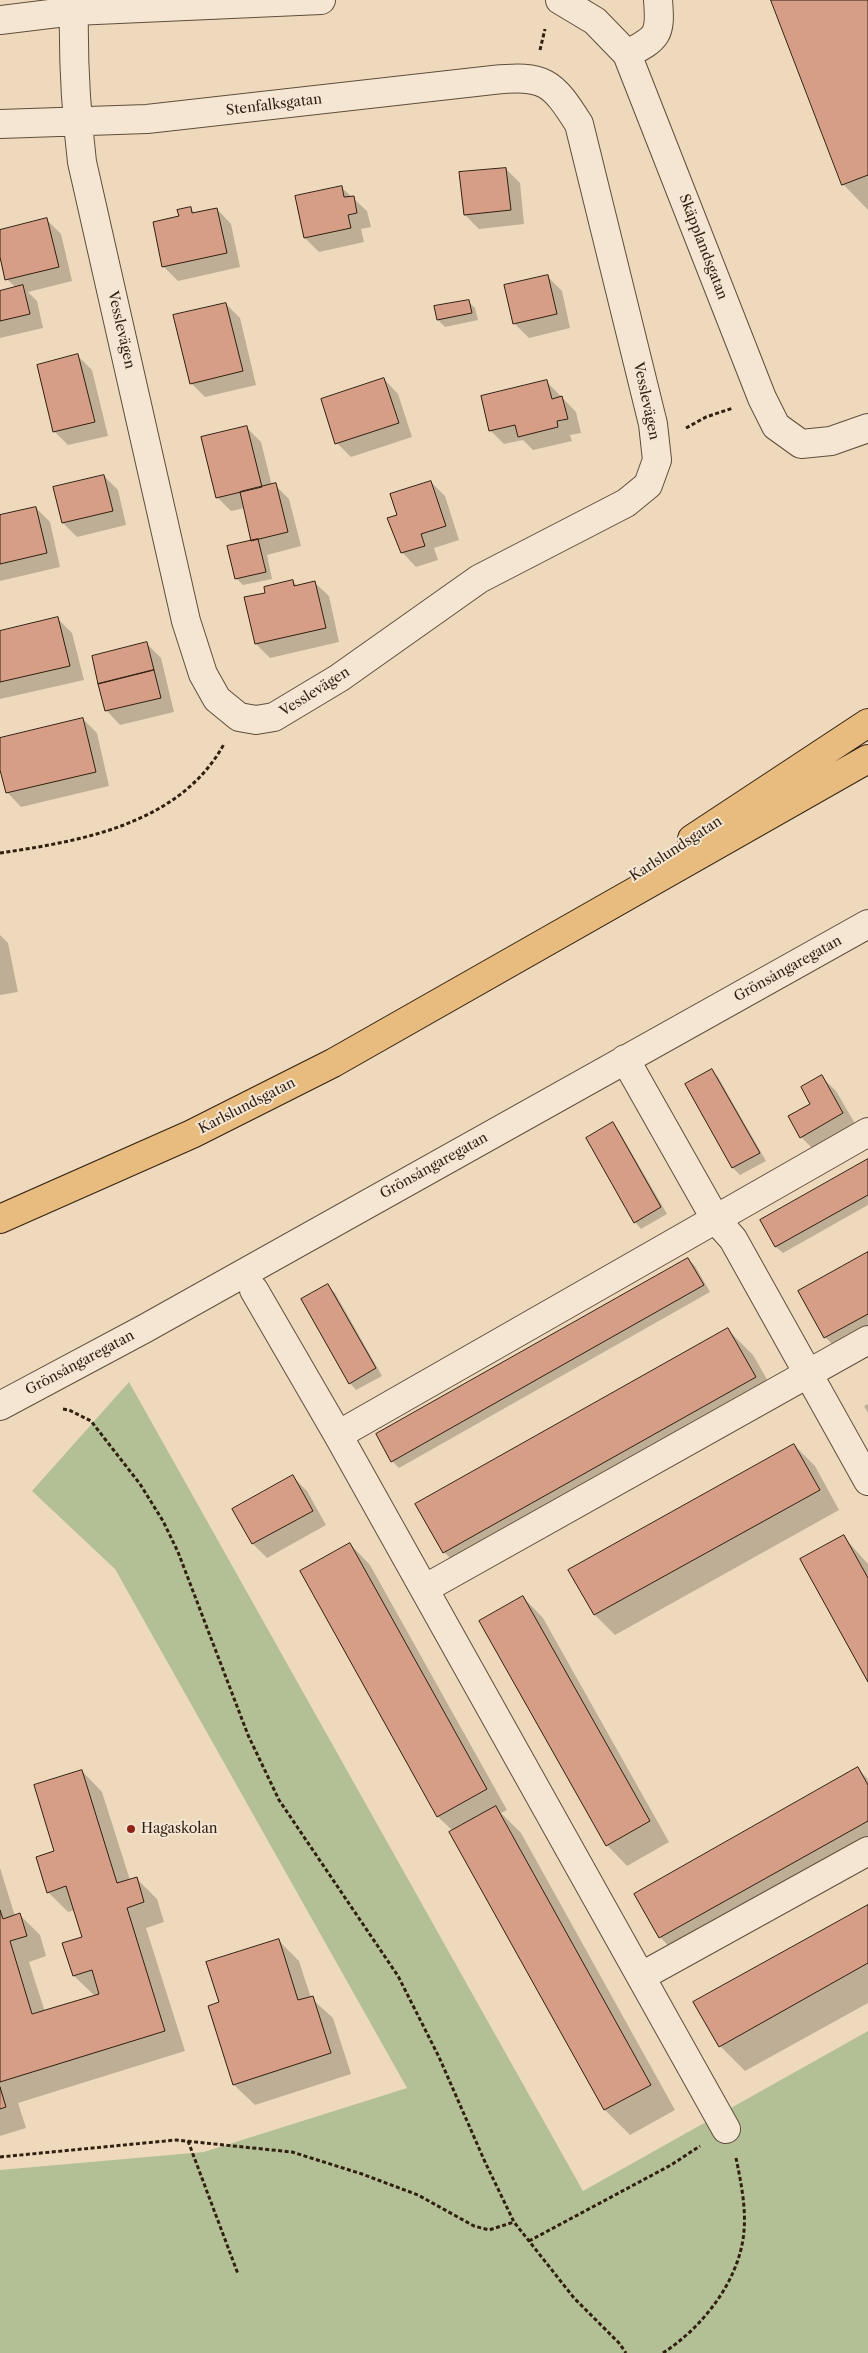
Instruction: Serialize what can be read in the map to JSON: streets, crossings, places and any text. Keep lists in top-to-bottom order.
{
  "streets": {
    "main road": ["Karlslundsgatan"],
    "street": [
      "Stenfalksgatan",
      "Skäpplandsgatan",
      "Vesslevägen",
      "Grönsångaregatan"
    ]
  },
  "crossings": [
    ["Stenfalksgatan", "Vesslevägen"]
  ],
  "places": ["Hagaskolan"]
}
